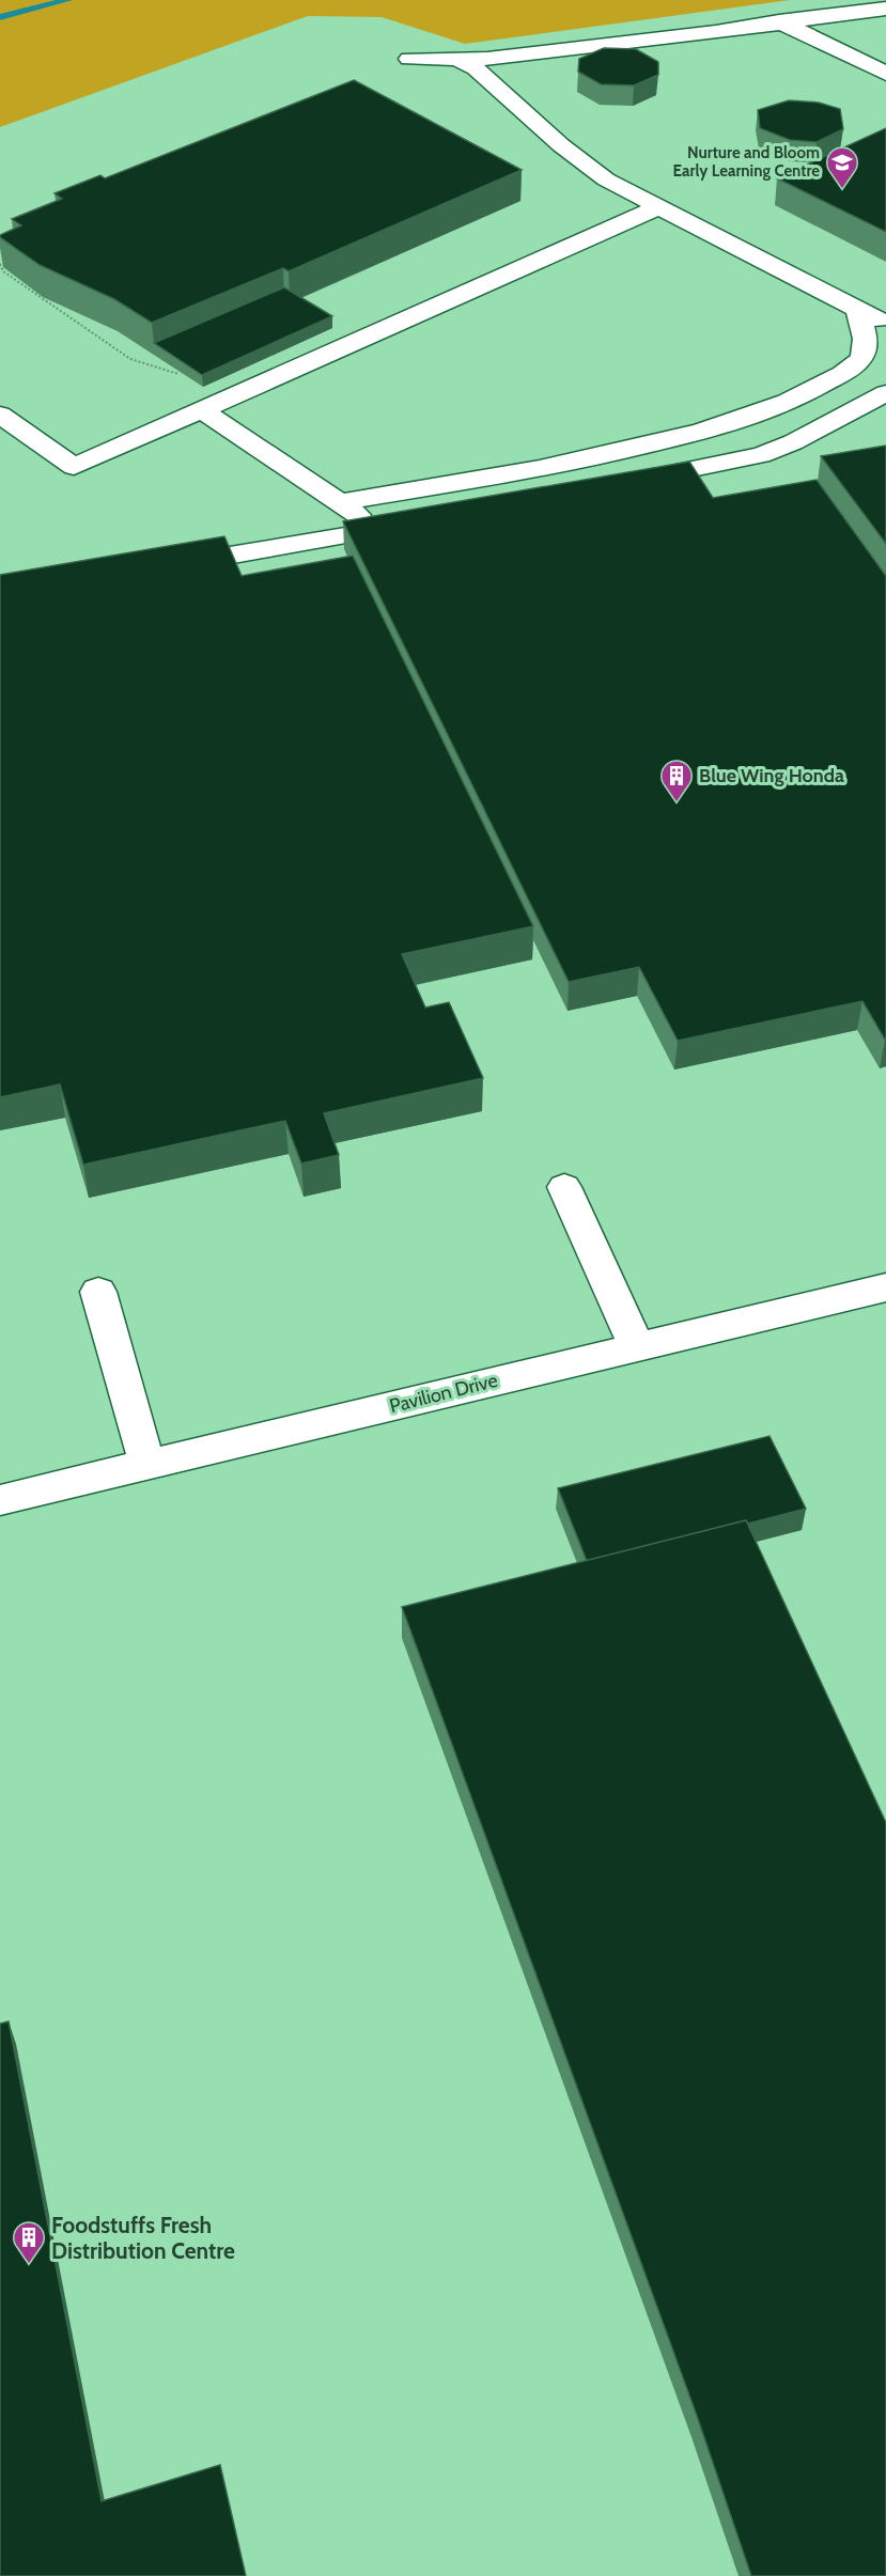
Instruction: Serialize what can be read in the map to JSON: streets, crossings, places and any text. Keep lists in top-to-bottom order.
{
  "streets": {
    "street": ["Pavilion Drive"]
  },
  "places": {
    "school or university": ["Nurture and Bloom Early Learning Centre"],
    "building": ["Blue Wing Honda", "Foodstuffs Fresh Distribution Centre"]
  }
}
